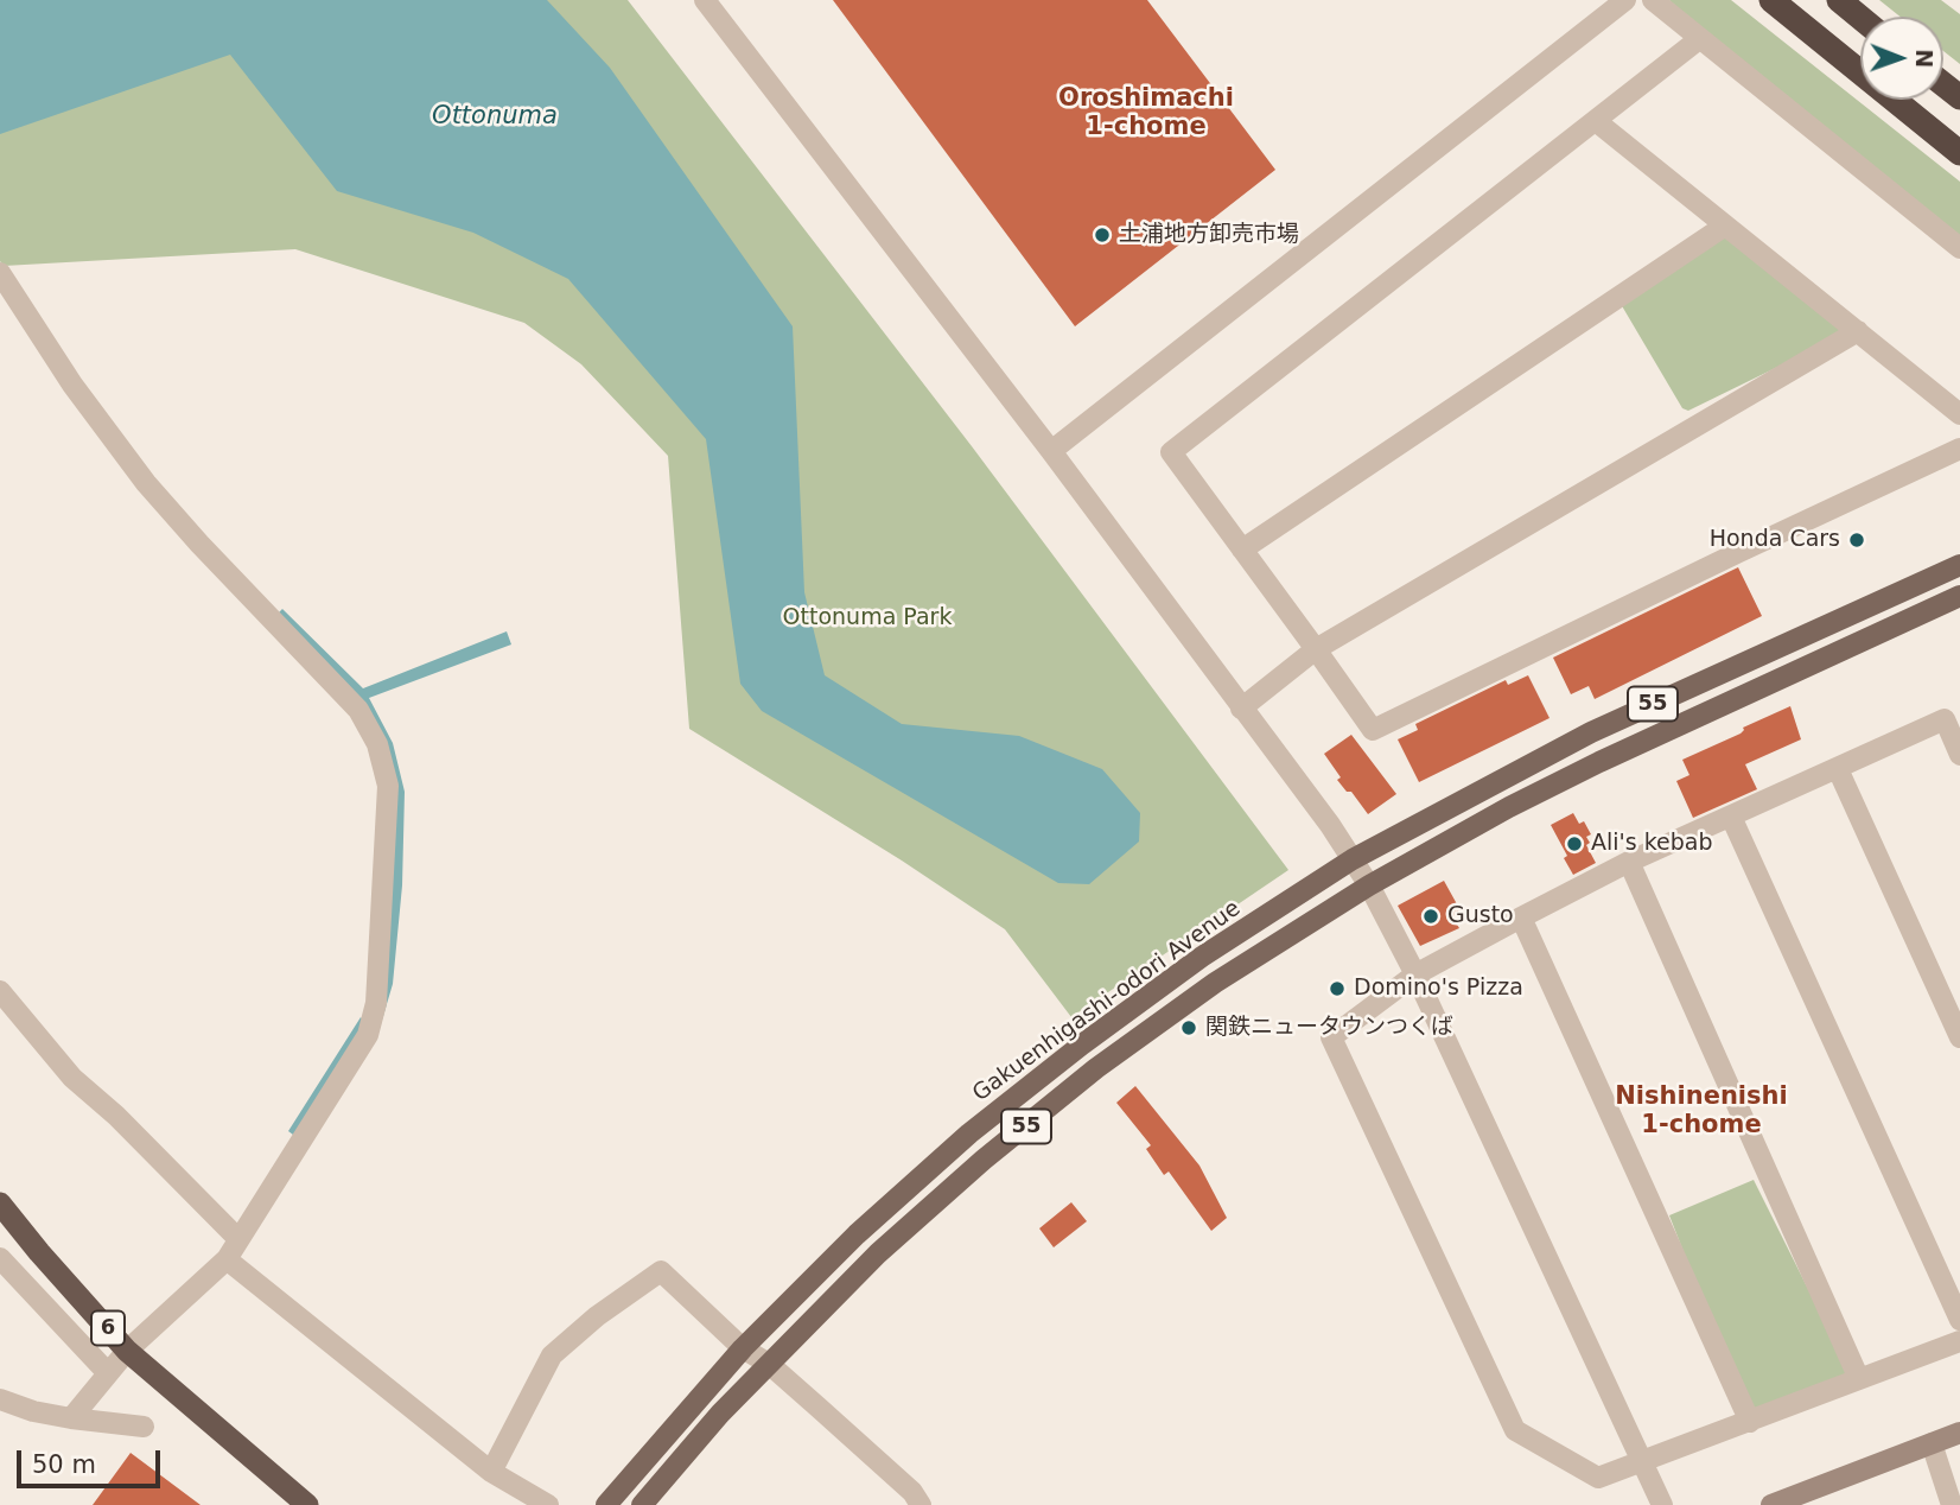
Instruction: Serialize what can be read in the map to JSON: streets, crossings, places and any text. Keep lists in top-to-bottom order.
{
  "streets": {
    "highway": ["6"],
    "main road": ["55", "Gakuenhigashi-odori Avenue"]
  },
  "districts": ["Oroshimachi 1-chome", "Nishinenishi 1-chome"],
  "water": ["Ottonuma"],
  "parks": ["Ottonuma Park"],
  "places": [
    "土浦地方卸売市場",
    "Honda Cars",
    "Ali's kebab",
    "Gusto",
    "Domino's Pizza",
    "関鉄ニュータウンつくば"
  ],
  "scale_bar": "50 m",
  "north": "right"
}
